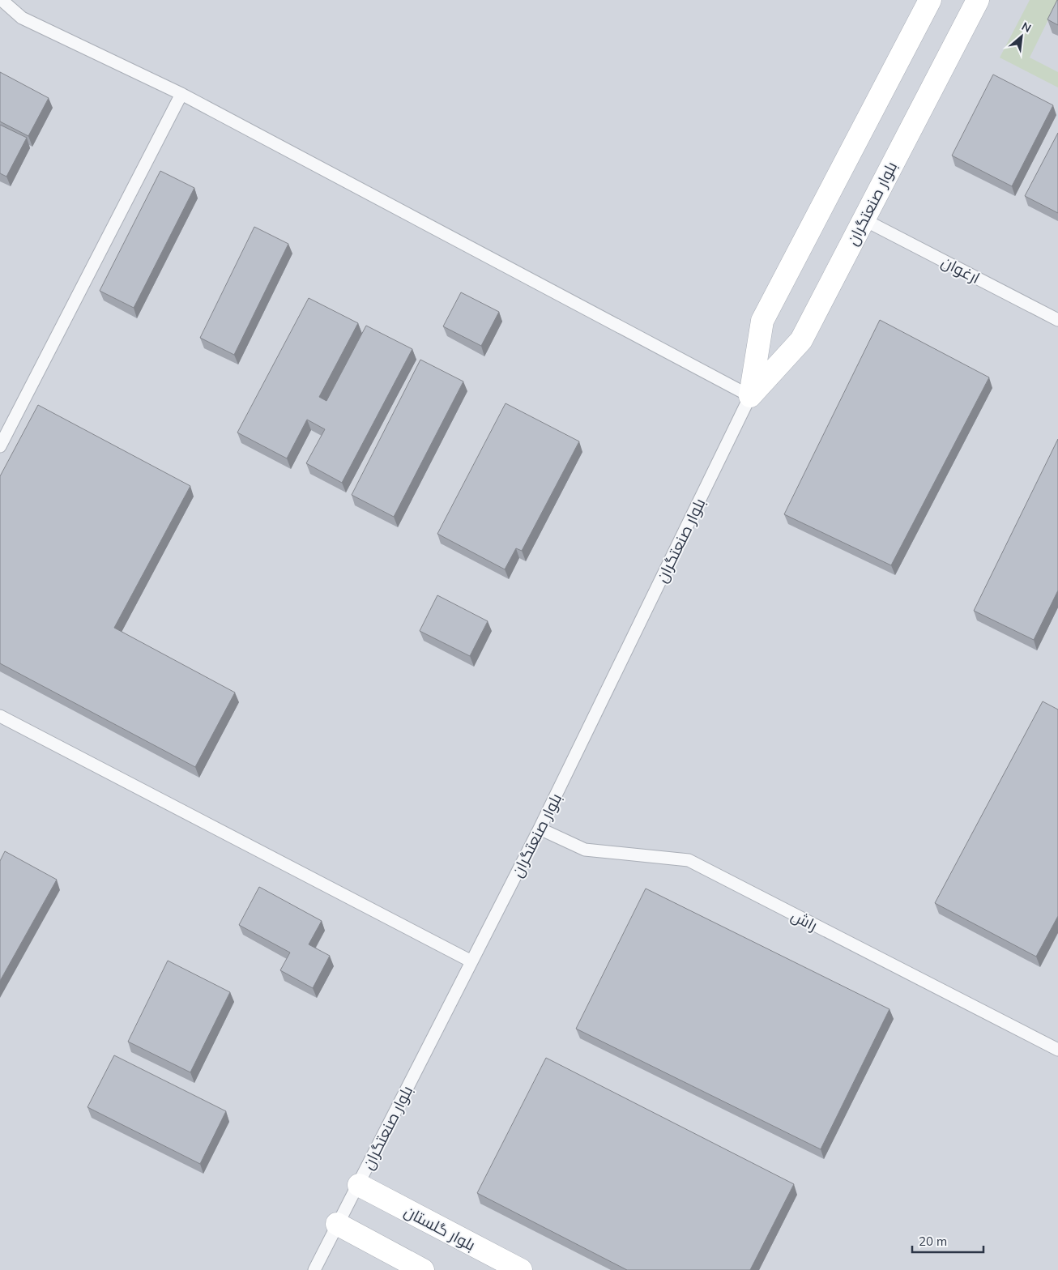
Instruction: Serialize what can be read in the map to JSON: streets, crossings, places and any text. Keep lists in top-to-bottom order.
{
  "streets": {
    "street": ["بلوار صنعتگران", "بلوار گلستان"],
    "lane": ["ارغوان", "راش"]
  },
  "crossings": [
    ["بلوار صنعتگران", "ارغوان"],
    ["بلوار صنعتگران", "راش"],
    ["بلوار صنعتگران", "بلوار گلستان"]
  ],
  "scale_bar": "20 m",
  "north": "top right"
}
